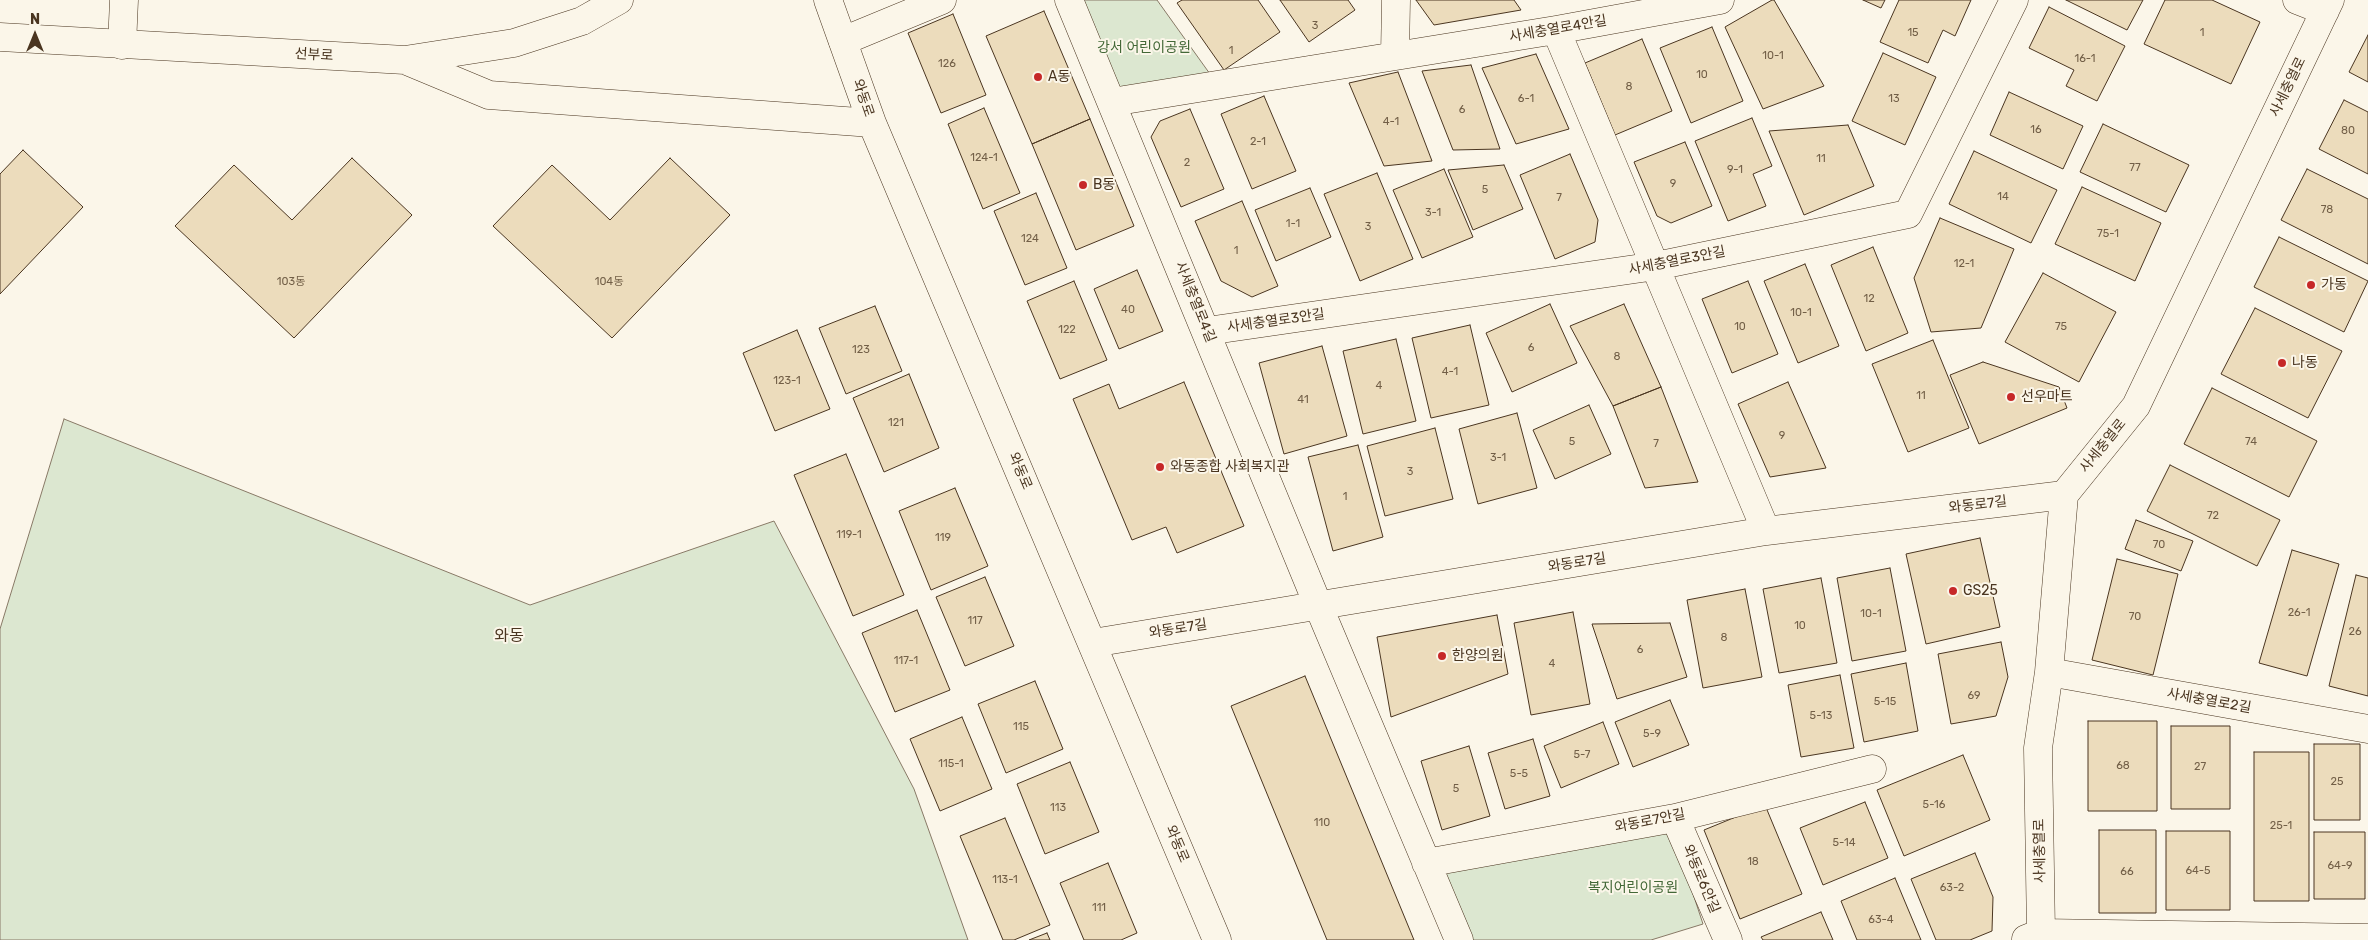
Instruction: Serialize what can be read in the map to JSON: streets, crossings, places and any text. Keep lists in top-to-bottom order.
{
  "streets": {
    "street": [
      "사세충열로4안길",
      "선부로",
      "사세충열로",
      "와동로",
      "사세충열로3안길",
      "사세충열로4길",
      "와동로7길",
      "사세충열로2길",
      "와동로7안길",
      "와동로6안길"
    ]
  },
  "crossings": [
    ["사세충열로4안길", "사세충열로4길"],
    ["사세충열로", "와동로7길"],
    ["사세충열로", "사세충열로2길"],
    ["와동로", "와동로7길"],
    ["사세충열로3안길", "사세충열로4길"],
    ["사세충열로4길", "와동로7길"],
    ["와동로7안길", "와동로6안길"]
  ],
  "districts": ["와동"],
  "parks": ["강서 어린이공원", "복지어린이공원"],
  "places": [
    "A동",
    "B동",
    "가동",
    "나동",
    "선우마트",
    "와동종합 사회복지관",
    "GS25",
    "한양의원"
  ],
  "house_numbers": [
    "3",
    "15",
    "1",
    "1",
    "10-1",
    "16-1",
    "126",
    "10",
    "8",
    "6-1",
    "13",
    "6",
    "4-1",
    "16",
    "80",
    "2-1",
    "124-1",
    "11",
    "2",
    "77",
    "9-1",
    "9",
    "5",
    "14",
    "7",
    "78",
    "3-1",
    "1-1",
    "3",
    "75-1",
    "124",
    "1",
    "12-1",
    "103동",
    "104동",
    "12",
    "40",
    "10-1",
    "10",
    "75",
    "122",
    "6",
    "123",
    "8",
    "4-1",
    "123-1",
    "4",
    "11",
    "41",
    "121",
    "9",
    "5",
    "74",
    "7",
    "3-1",
    "3",
    "1",
    "72",
    "119-1",
    "119",
    "70",
    "26-1",
    "10-1",
    "70",
    "117",
    "10",
    "26",
    "8",
    "6",
    "117-1",
    "4",
    "69",
    "5-15",
    "5-13",
    "115",
    "5-9",
    "5-7",
    "115-1",
    "68",
    "27",
    "5-5",
    "25",
    "5",
    "5-16",
    "113",
    "110",
    "25-1",
    "5-14",
    "18",
    "64-9",
    "64-5",
    "66",
    "113-1",
    "63-2",
    "111",
    "63-4"
  ],
  "north": "top"
}
